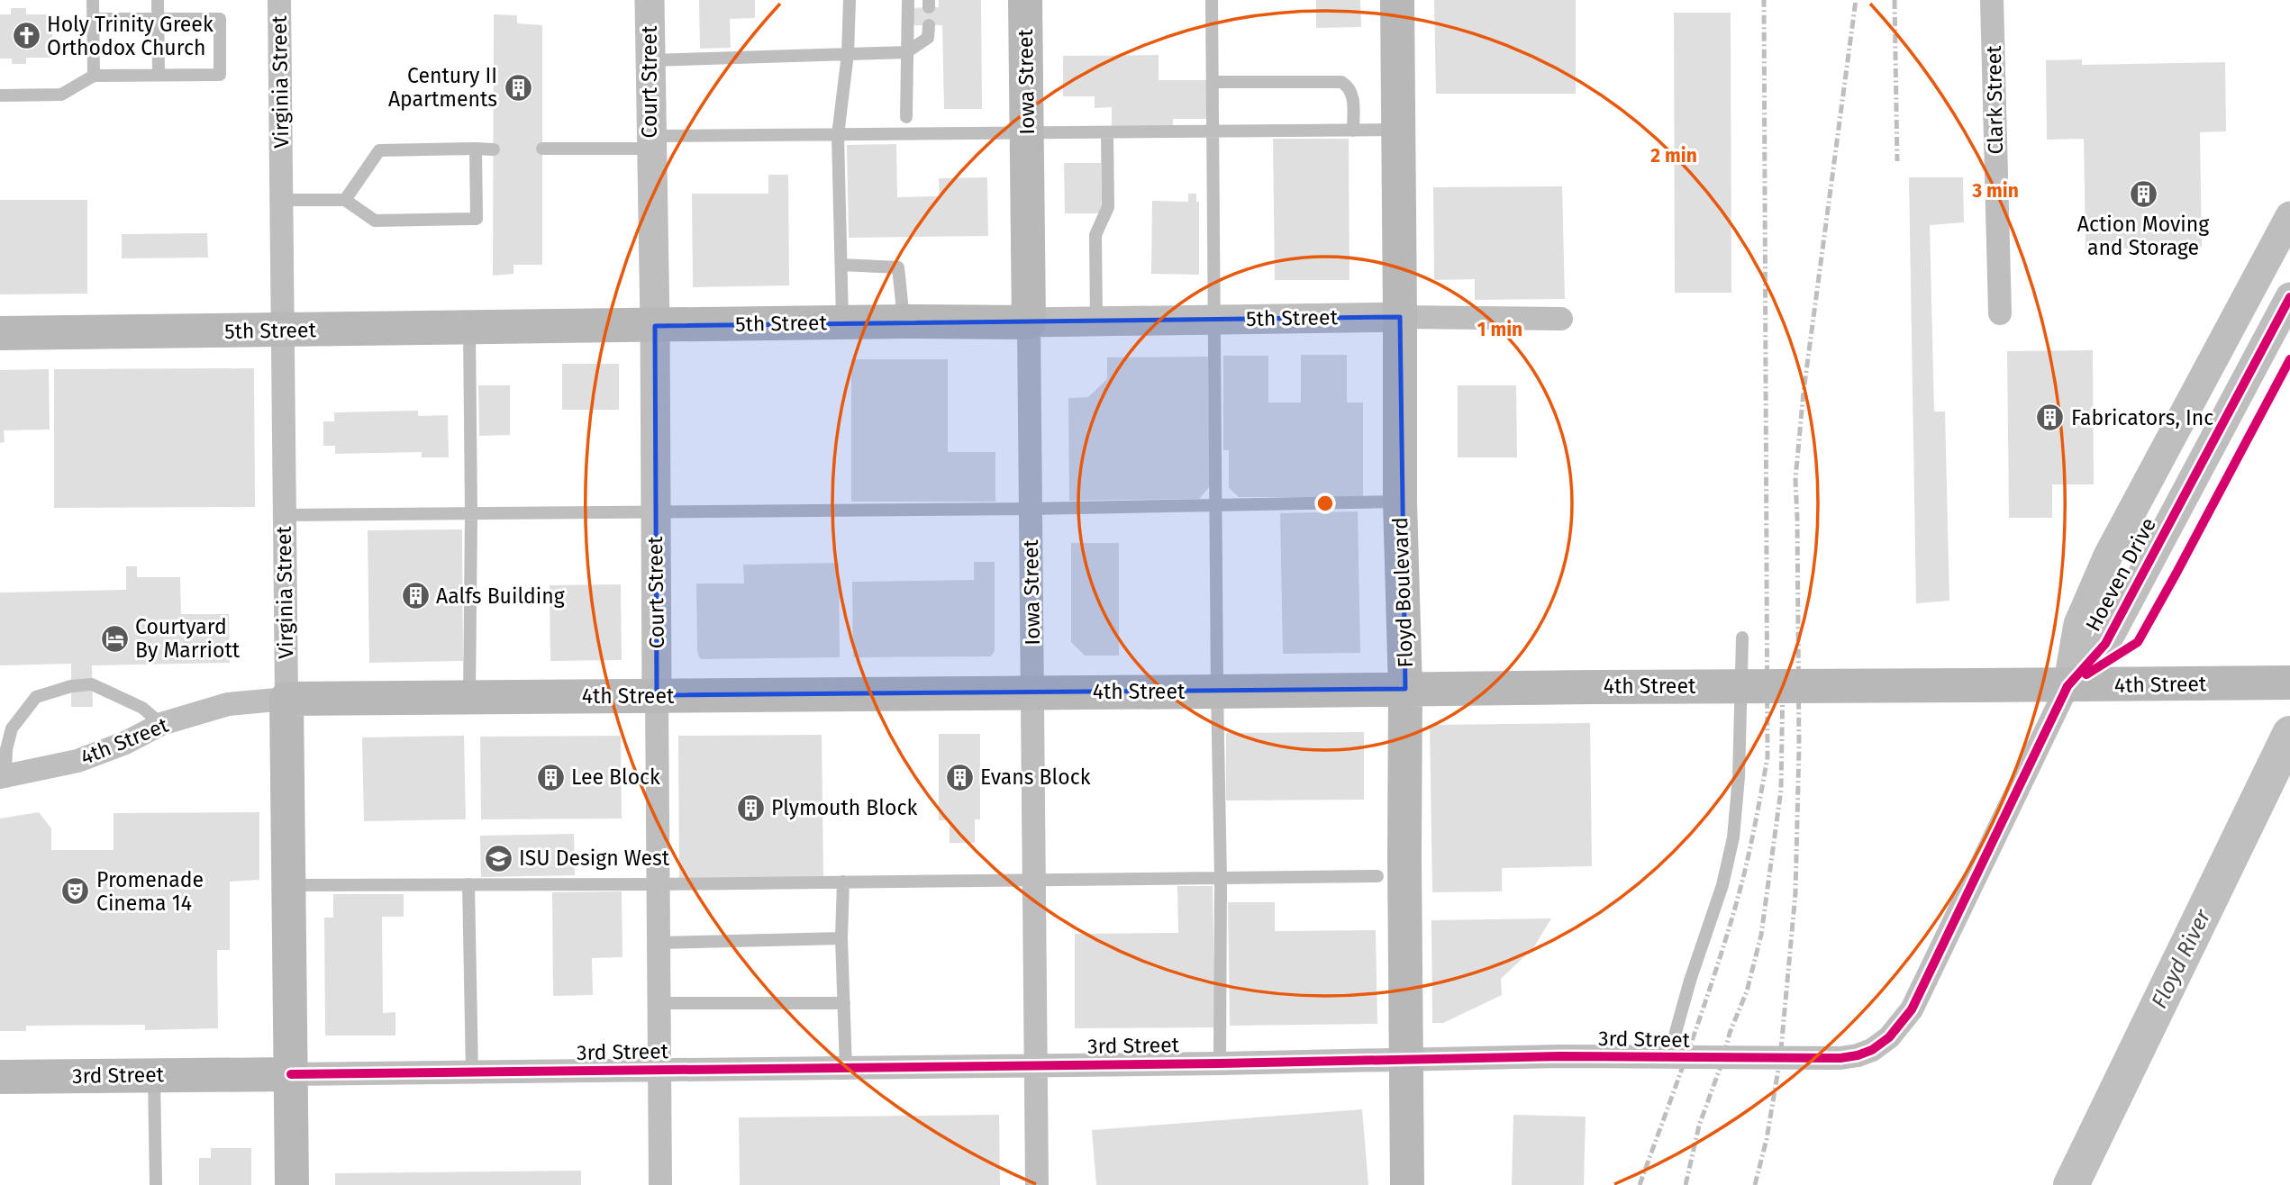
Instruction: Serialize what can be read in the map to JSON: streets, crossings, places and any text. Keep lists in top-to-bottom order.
{
  "streets": {
    "main road": [
      "Virginia Street",
      "Iowa Street",
      "5th Street",
      "Floyd Boulevard",
      "4th Street",
      "3rd Street"
    ],
    "street": ["Court Street", "Clark Street", "Hoeven Drive"]
  },
  "crossings": [
    ["Virginia Street", "5th Street"],
    ["Virginia Street", "4th Street"],
    ["Virginia Street", "3rd Street"],
    ["Court Street", "5th Street"],
    ["Court Street", "4th Street"],
    ["Court Street", "3rd Street"],
    ["Iowa Street", "5th Street"],
    ["Iowa Street", "4th Street"],
    ["Iowa Street", "3rd Street"],
    ["5th Street", "Floyd Boulevard"],
    ["Hoeven Drive", "4th Street"],
    ["Hoeven Drive", "3rd Street"],
    ["Floyd Boulevard", "4th Street"]
  ],
  "water": ["Floyd River"],
  "places": {
    "church": ["Holy Trinity Greek Orthodox Church"],
    "building": [
      "Century II Apartments",
      "Action Moving and Storage",
      "Fabricators, Inc",
      "Aalfs Building",
      "Lee Block",
      "Evans Block",
      "Plymouth Block"
    ],
    "hotel": ["Courtyard By Marriott"],
    "school or university": ["ISU Design West"],
    "theatre": ["Promenade Cinema 14"]
  },
  "rings": ["2 min", "3 min", "1 min"]
}
